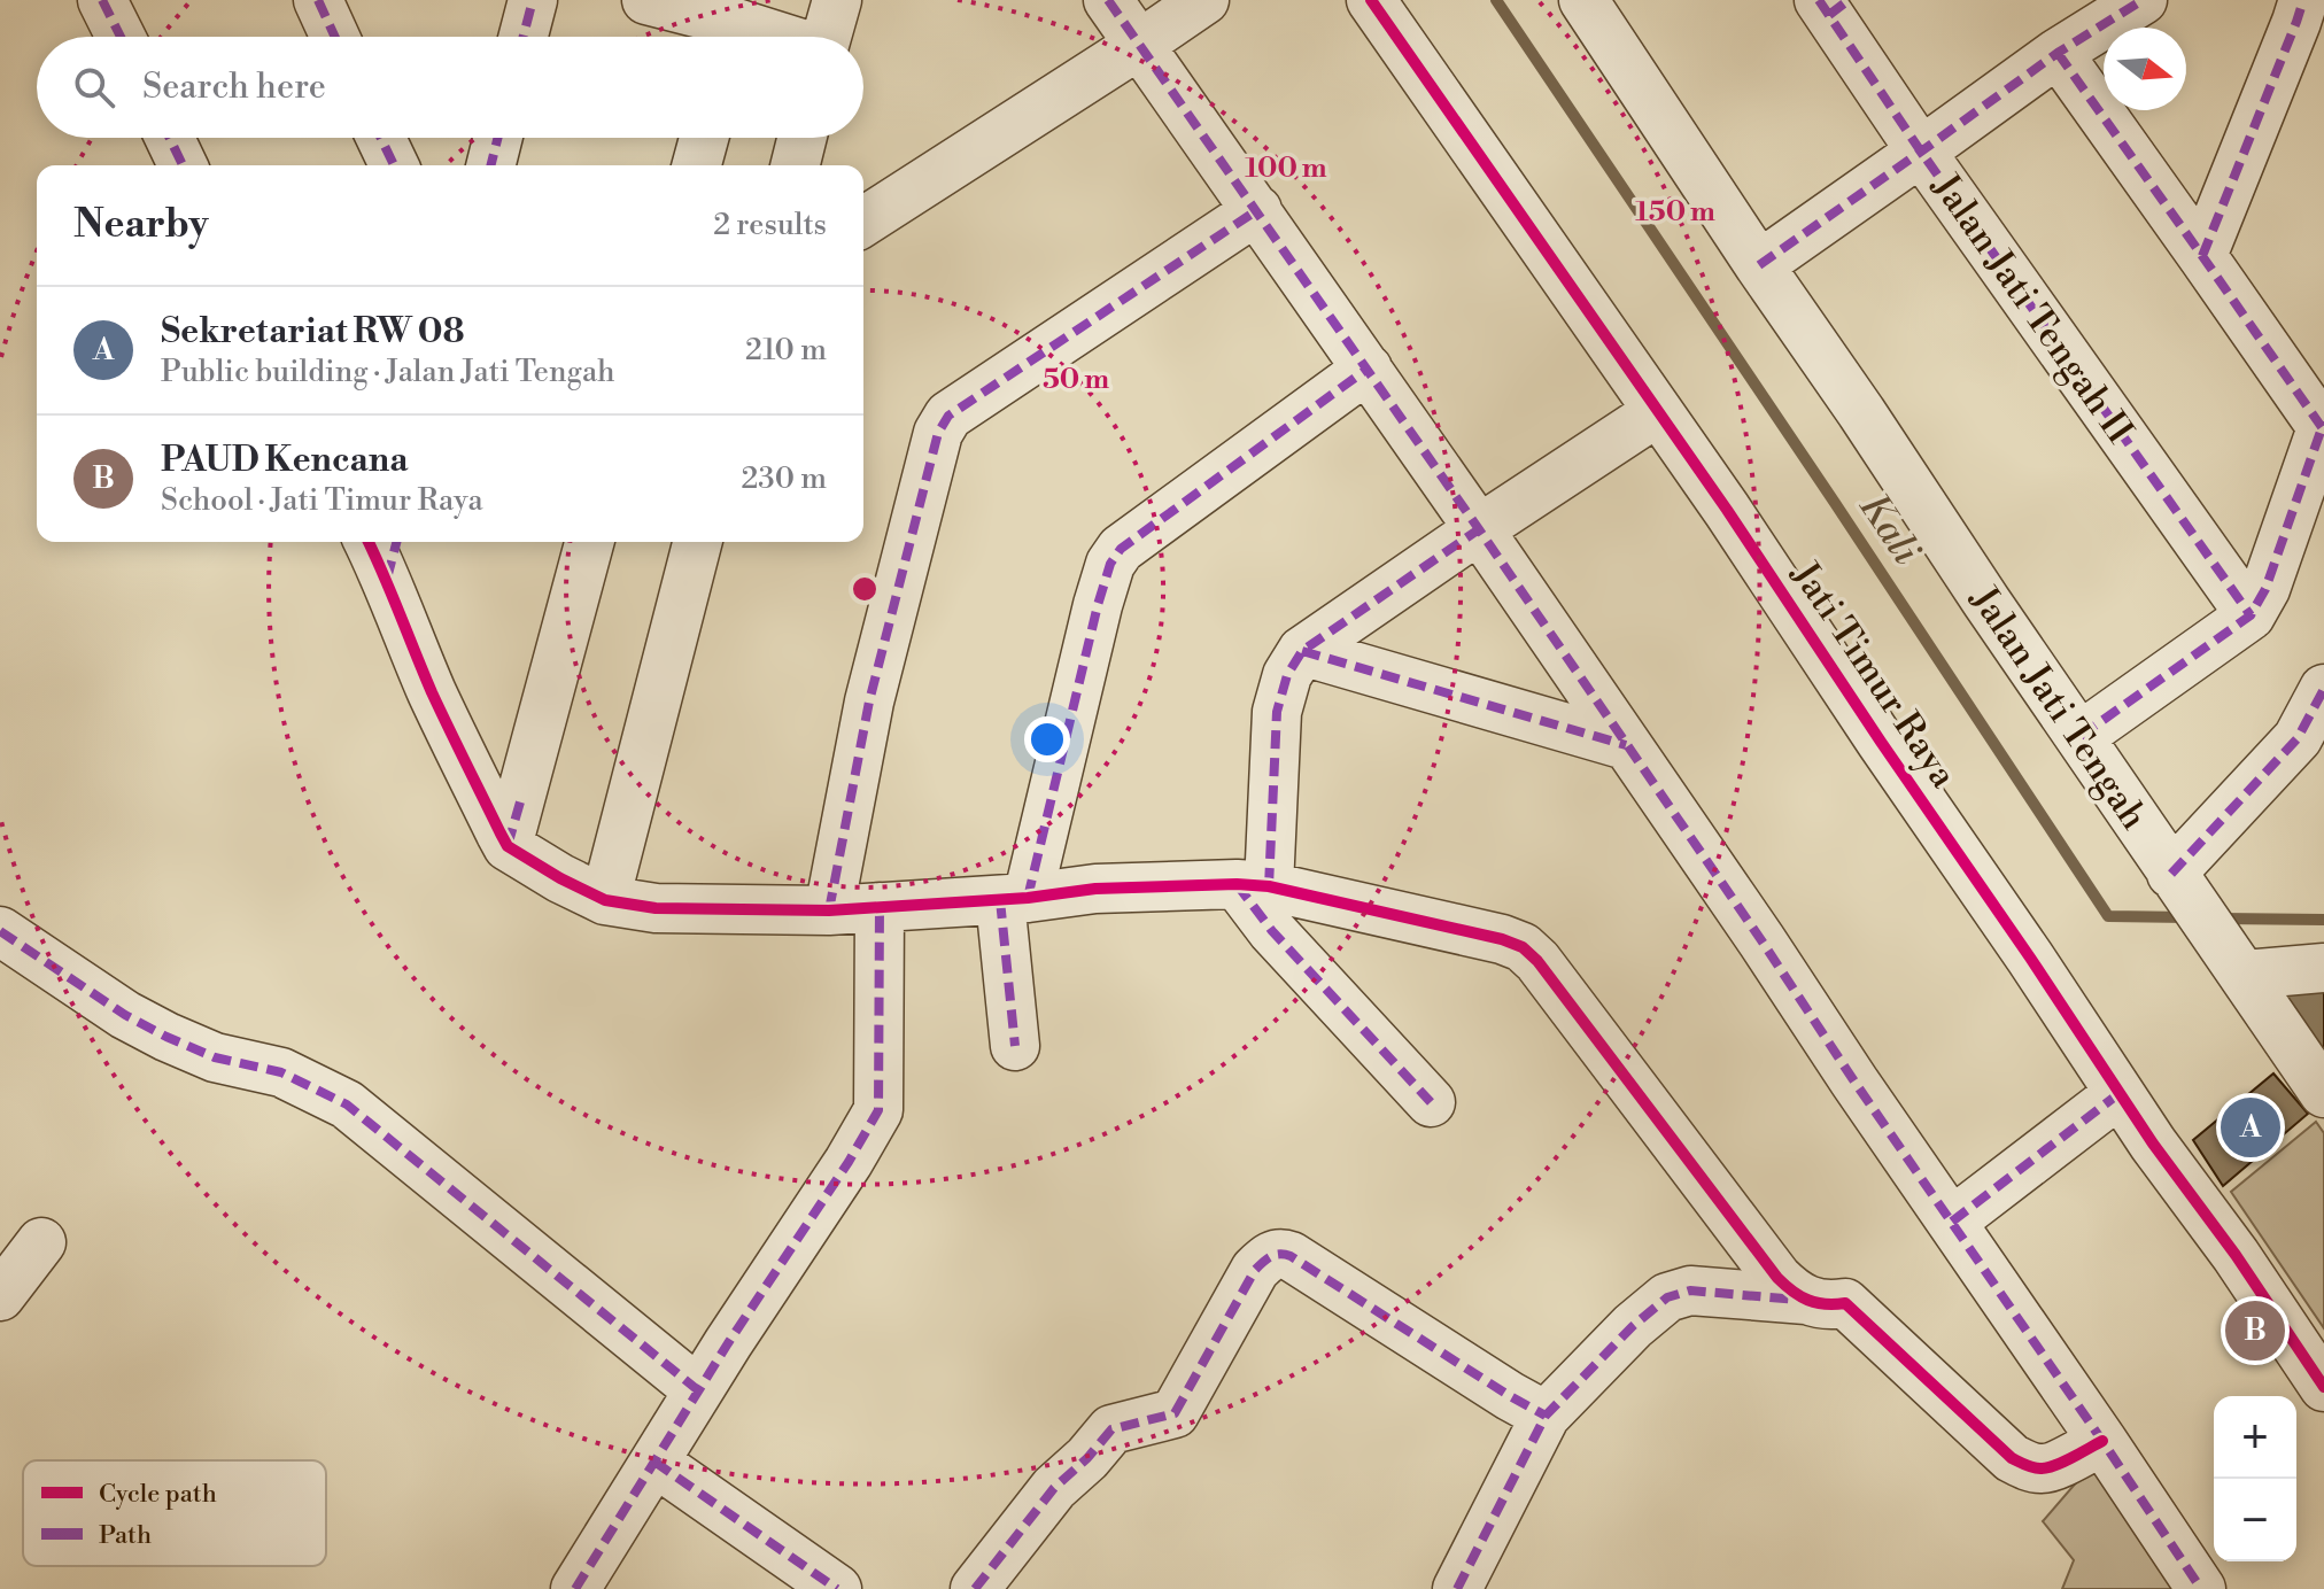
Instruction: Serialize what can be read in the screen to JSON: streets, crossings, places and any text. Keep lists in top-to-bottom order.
{
  "streets": {
    "street": ["Jalan Jati Tengah II", "Jati Timur Raya", "Jalan Jati Tengah"]
  },
  "water": ["Kali"],
  "legend": ["Cycle path", "Path"],
  "north": "right",
  "page": {
    "search": "Search here",
    "heading": ["Nearby", "2 results"],
    "list": [
      {
        "mark": "A",
        "name": "Sekretariat RW 08",
        "note": "Public building · Jalan Jati Tengah",
        "value": "210 m"
      },
      {
        "mark": "B",
        "name": "PAUD Kencana",
        "note": "School · Jati Timur Raya",
        "value": "230 m"
      }
    ],
    "pins": ["A", "B"],
    "map_buttons": ["+", "−"]
  },
  "rings": ["100 m", "150 m", "50 m"]
}
